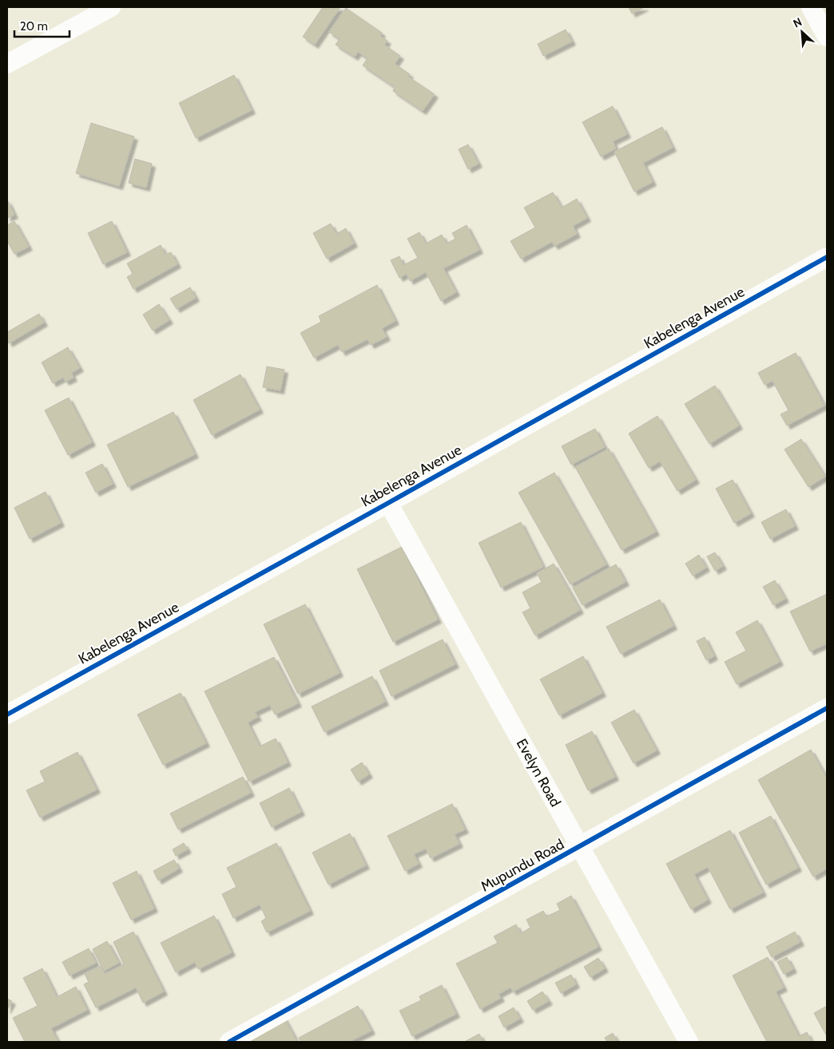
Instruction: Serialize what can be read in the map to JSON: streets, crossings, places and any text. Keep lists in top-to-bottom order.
{
  "streets": {
    "street": ["Kabelenga Avenue", "Evelyn Road", "Mupundu Road"]
  },
  "crossings": [
    ["Kabelenga Avenue", "Evelyn Road"],
    ["Evelyn Road", "Mupundu Road"]
  ],
  "scale_bar": "20 m",
  "north": "top left"
}
